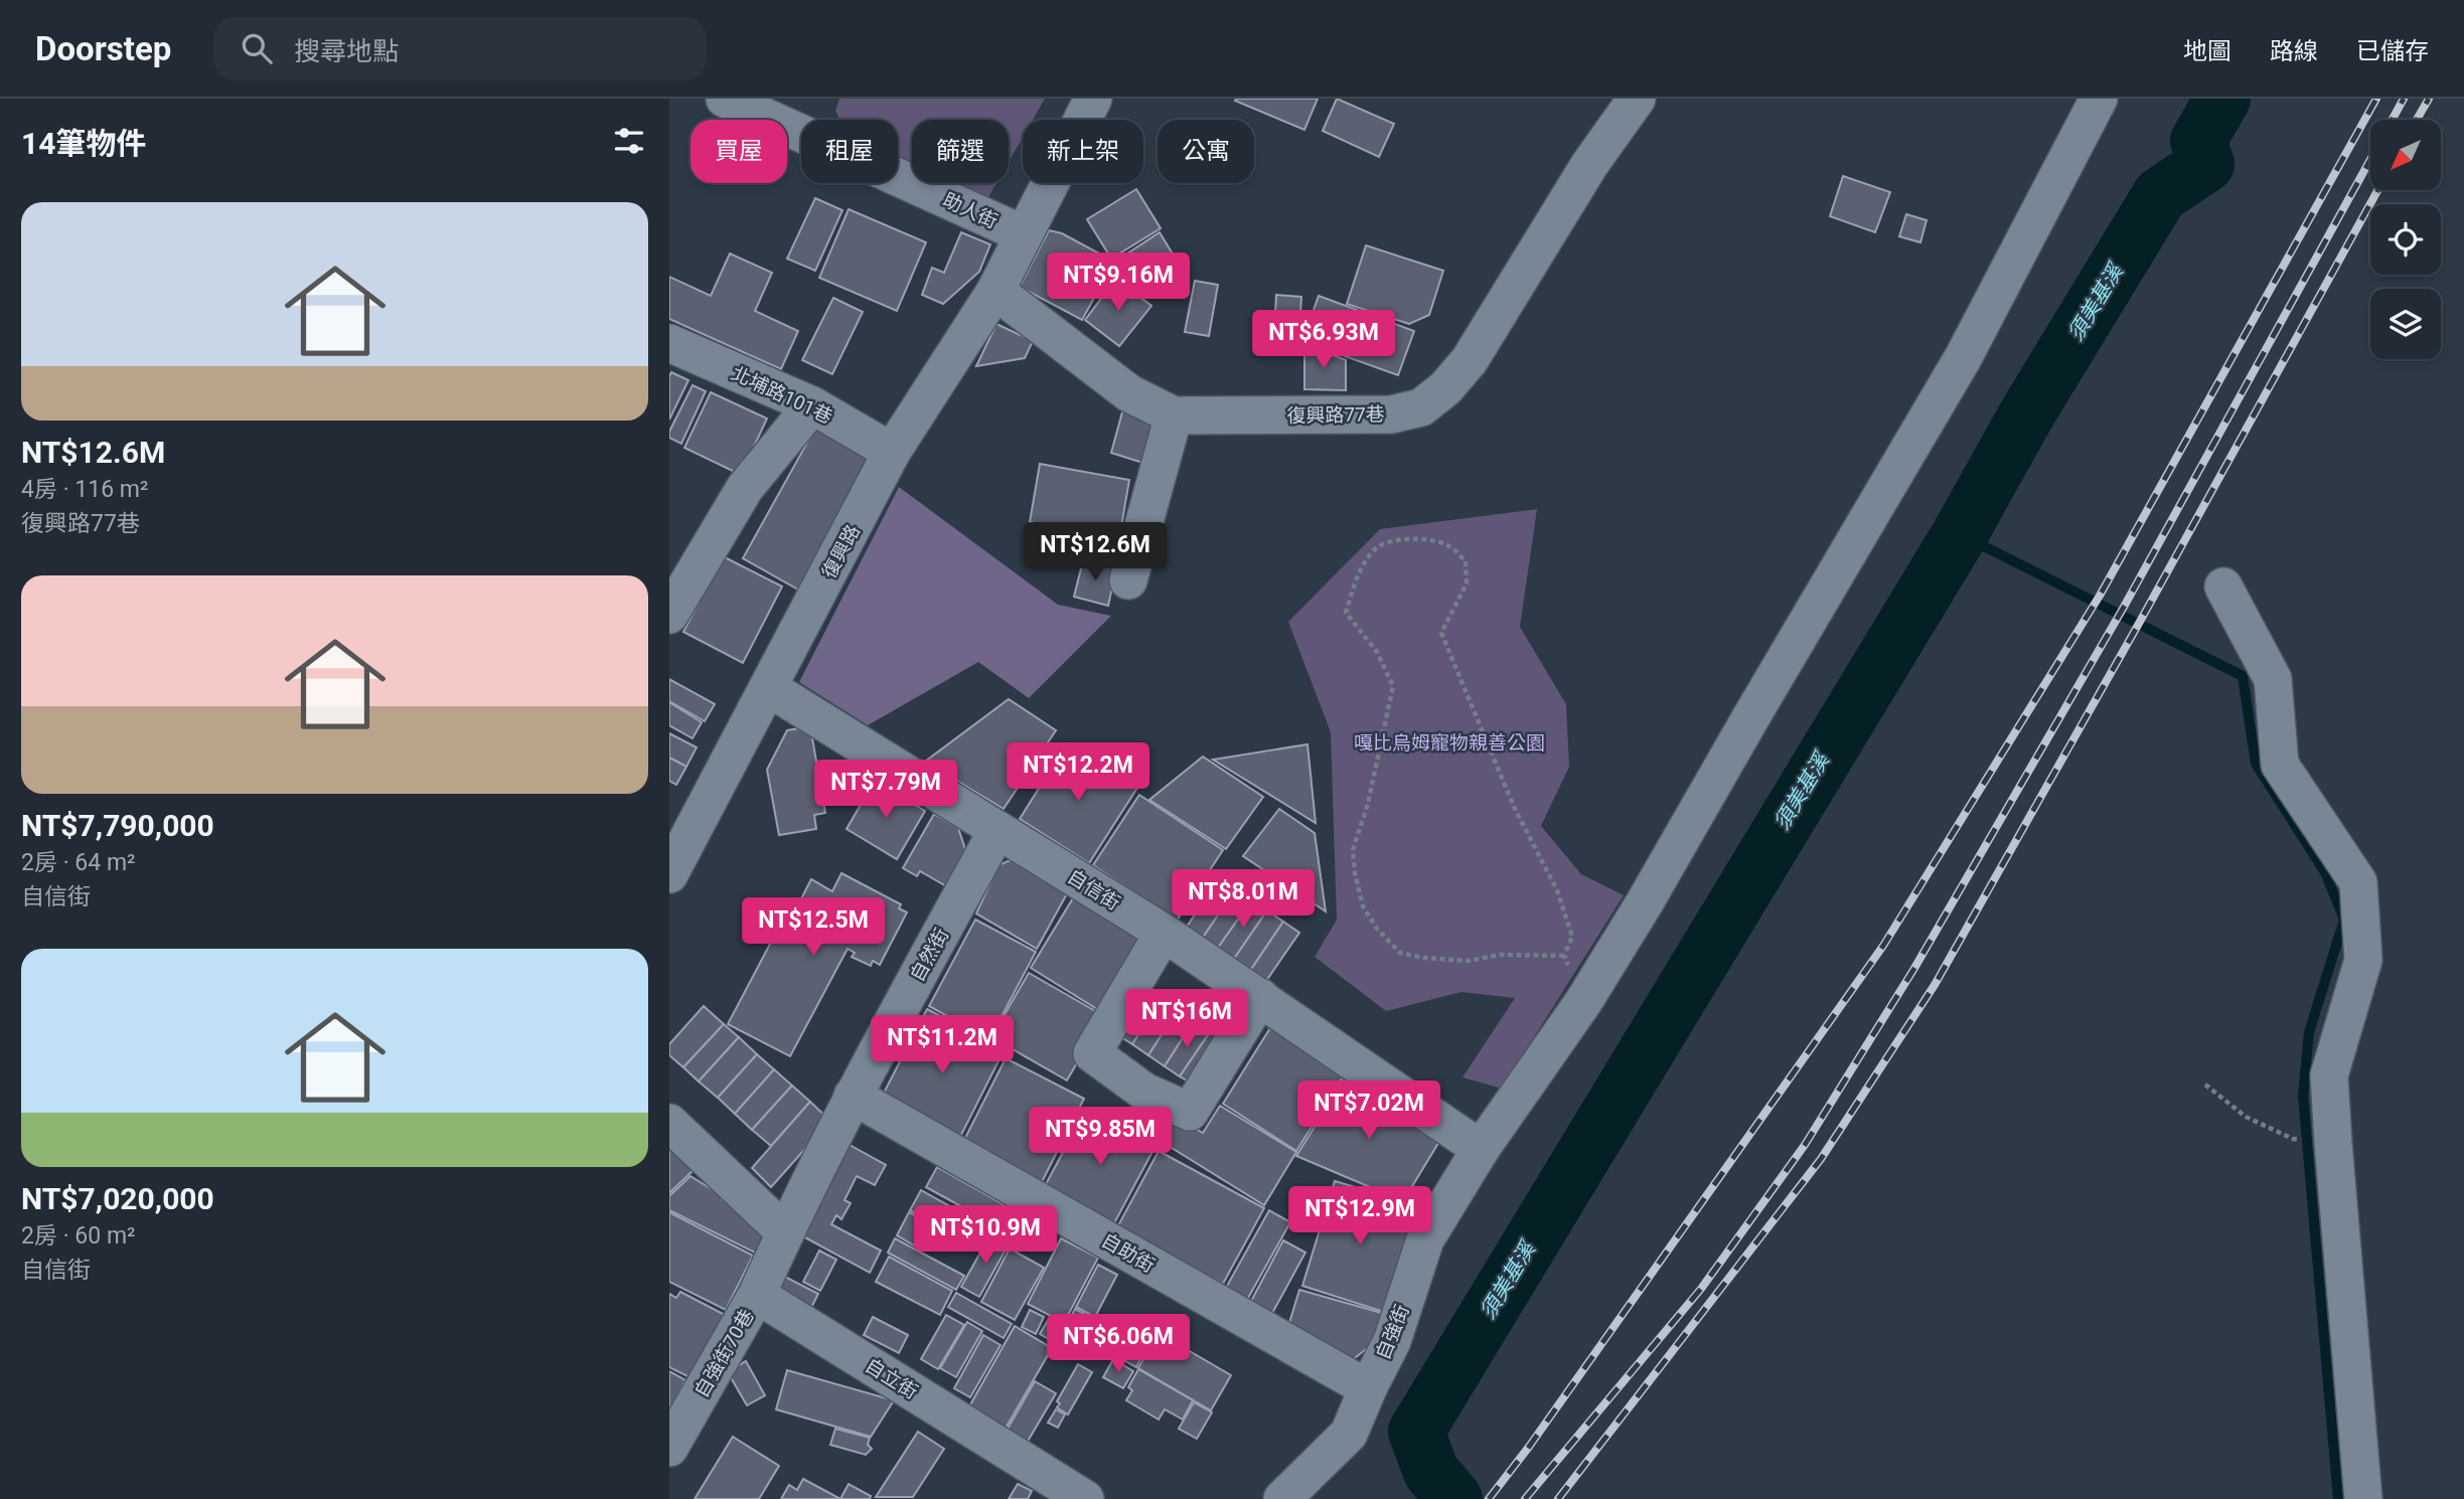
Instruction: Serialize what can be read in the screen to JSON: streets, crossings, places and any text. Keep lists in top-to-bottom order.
{
  "streets": {
    "street": [
      "助人街",
      "北埔路101巷",
      "復興路77巷",
      "復興路",
      "自信街",
      "自然街",
      "自助街",
      "自強街",
      "自強街70巷",
      "自立街"
    ]
  },
  "crossings": [
    ["助人街", "復興路"],
    ["北埔路101巷", "復興路"],
    ["復興路77巷", "復興路"],
    ["復興路", "自信街"],
    ["自信街", "自然街"],
    ["自信街", "自強街"],
    ["自然街", "自助街"],
    ["自助街", "自強街"],
    ["自強街70巷", "自立街"]
  ],
  "water": ["須美基溪"],
  "parks": ["嘎比烏姆寵物親善公園"],
  "north": "bottom left",
  "page": {
    "header": "Doorstep",
    "search": "搜尋地點",
    "nav": ["地圖", "路線", "已儲存"],
    "heading": "14筆物件",
    "chip": [
      "買屋",
      "租屋",
      "篩選",
      "新上架",
      "公寓"
    ],
    "list": [
      {
        "name": "NT$12.6M",
        "note": "4房 · 116 m² · 復興路77巷"
      },
      {
        "name": "NT$7,790,000",
        "note": "2房 · 64 m² · 自信街"
      },
      {
        "name": "NT$7,020,000",
        "note": "2房 · 60 m² · 自信街"
      }
    ],
    "price": [
      "NT$9.16M",
      "NT$6.93M",
      "NT$12.6M",
      "NT$12.2M",
      "NT$7.79M",
      "NT$8.01M",
      "NT$12.5M",
      "NT$16M",
      "NT$11.2M",
      "NT$7.02M",
      "NT$9.85M",
      "NT$12.9M",
      "NT$10.9M",
      "NT$6.06M"
    ]
  }
}
